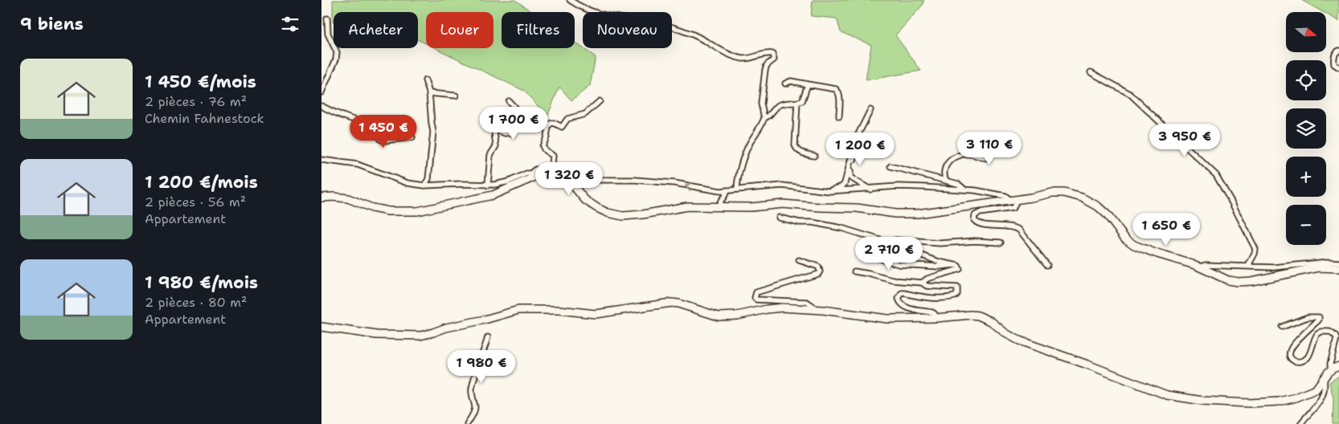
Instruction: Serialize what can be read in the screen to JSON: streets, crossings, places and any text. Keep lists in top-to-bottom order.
{
  "north": "right",
  "page": {
    "heading": "9 biens",
    "map_buttons": ["+", "−"],
    "chip": [
      "Acheter",
      "Louer",
      "Filtres",
      "Nouveau"
    ],
    "list": [
      {
        "name": "1 450 €/mois",
        "note": "2 pièces · 76 m² · Chemin Fahnestock"
      },
      {
        "name": "1 200 €/mois",
        "note": "2 pièces · 56 m² · Appartement"
      },
      {
        "name": "1 980 €/mois",
        "note": "2 pièces · 80 m² · Appartement"
      }
    ],
    "price": [
      "1 700 €",
      "1 450 €",
      "3 950 €",
      "3 110 €",
      "1 200 €",
      "1 320 €",
      "1 650 €",
      "2 710 €",
      "1 980 €"
    ]
  }
}
